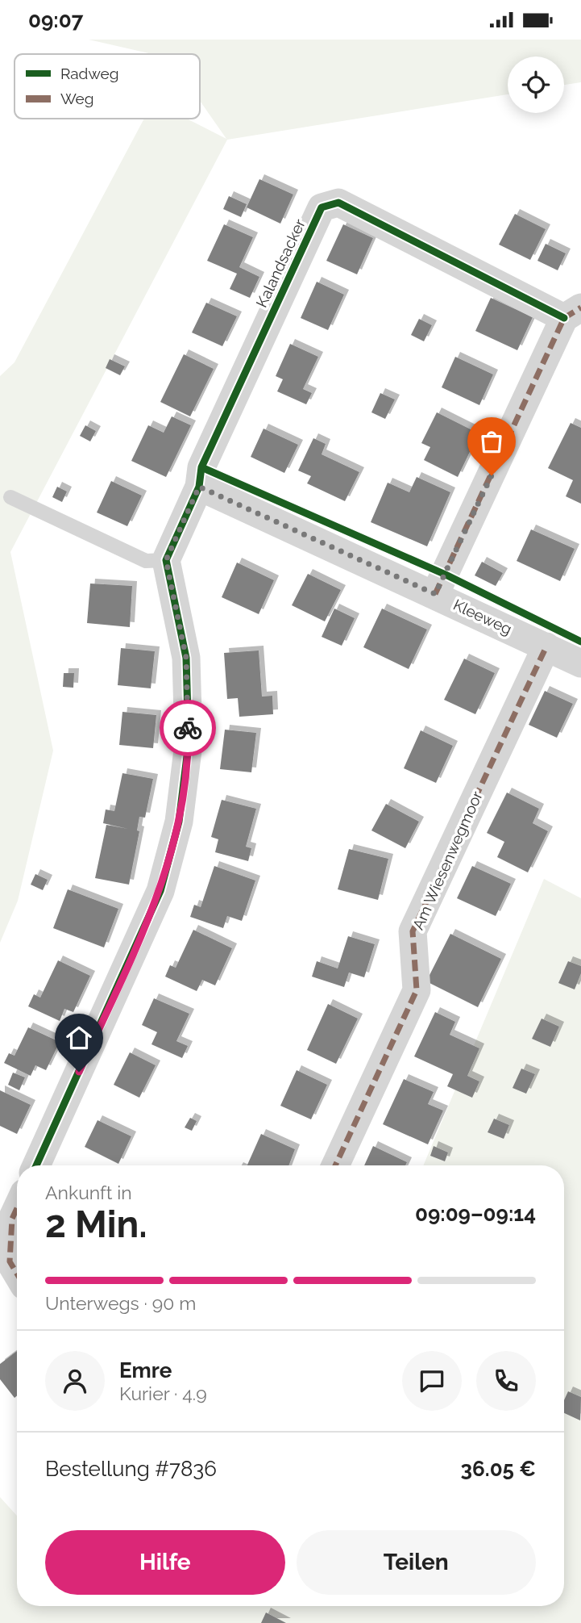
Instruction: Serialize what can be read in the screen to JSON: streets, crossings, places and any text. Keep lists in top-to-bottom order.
{
  "streets": {
    "street": ["Kalandsacker", "Kleeweg", "Am Wiesenwegmoor"]
  },
  "crossings": [
    ["Kalandsacker", "Kleeweg"],
    ["Kleeweg", "Am Wiesenwegmoor"]
  ],
  "legend": ["Radweg", "Weg"],
  "page": {
    "status": "09:07",
    "heading": ["2 Min.", "Ankunft in", "09:09–09:14"],
    "panel": [
      "Emre",
      "Kurier · 4.9",
      "Bestellung #7836",
      "36.05 €"
    ],
    "bar": "Unterwegs · 90 m",
    "buttons": ["Hilfe", "Teilen"]
  }
}
